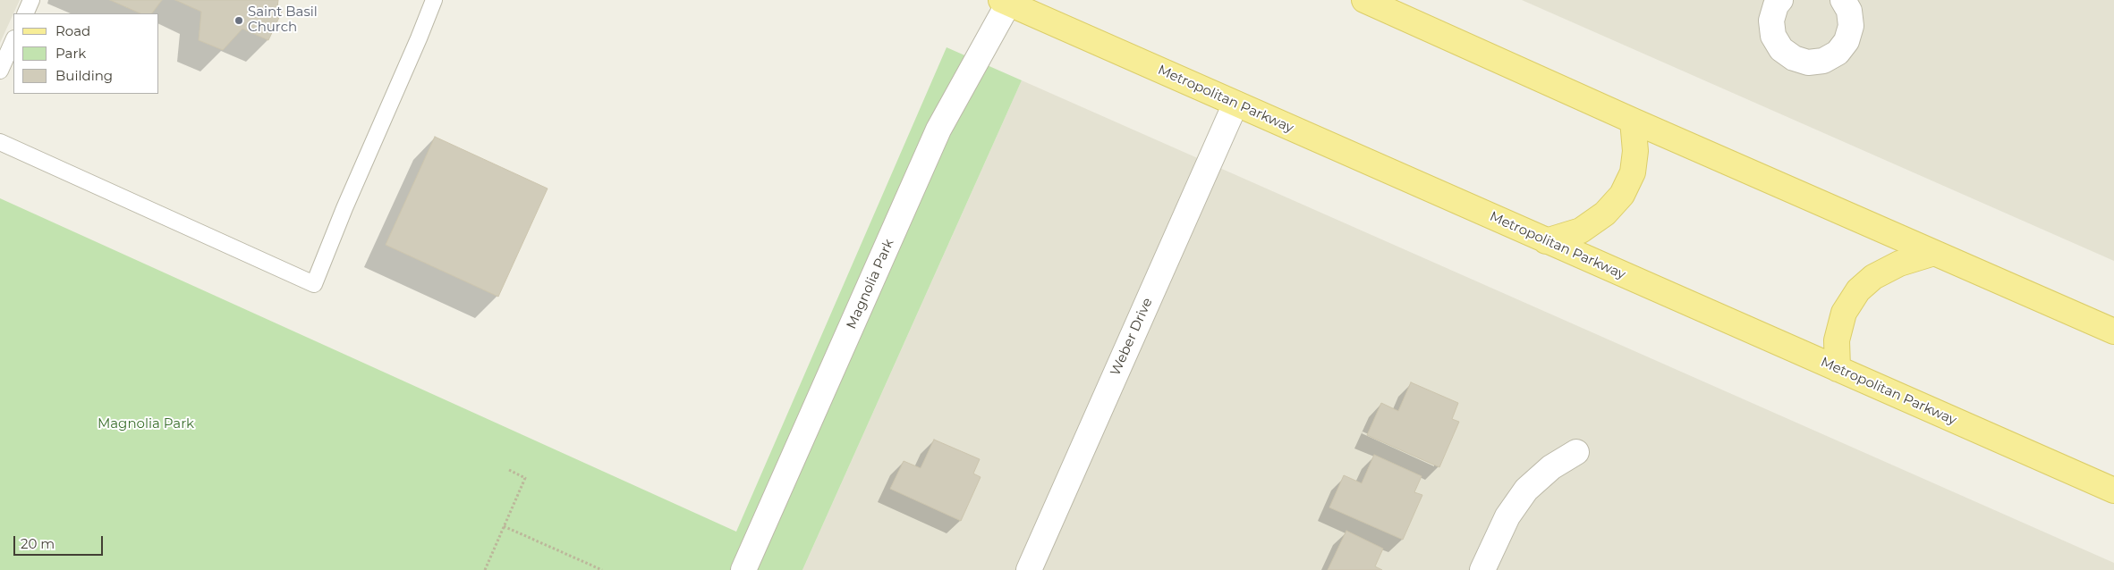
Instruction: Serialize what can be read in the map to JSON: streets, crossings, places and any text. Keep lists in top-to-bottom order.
{
  "streets": {
    "main road": ["Metropolitan Parkway"],
    "street": ["Magnolia Park", "Weber Drive"]
  },
  "crossings": [
    ["Metropolitan Parkway", "Magnolia Park"],
    ["Metropolitan Parkway", "Weber Drive"]
  ],
  "parks": ["Magnolia Park"],
  "places": ["Saint Basil Church"],
  "legend": ["Road", "Park", "Building"],
  "scale_bar": "20 m"
}
